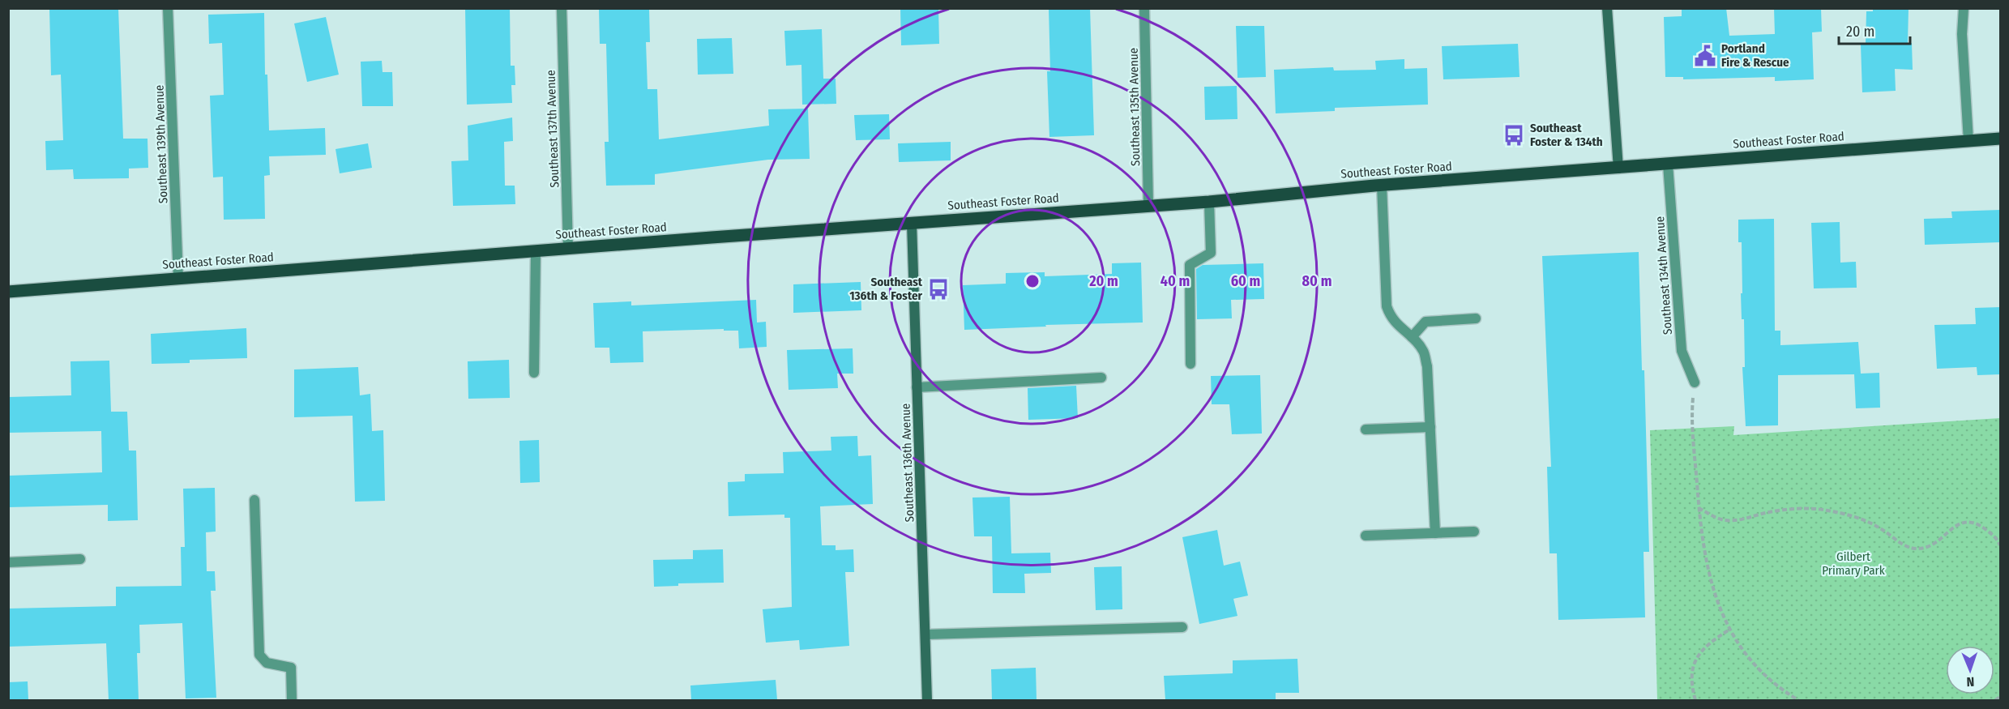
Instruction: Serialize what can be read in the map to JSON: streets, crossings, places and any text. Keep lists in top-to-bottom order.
{
  "streets": {
    "main road": ["Southeast Foster Road"],
    "street": [
      "Southeast 135th Avenue",
      "Southeast 137th Avenue",
      "Southeast 139th Avenue",
      "Southeast 134th Avenue",
      "Southeast 136th Avenue"
    ]
  },
  "crossings": [
    ["Southeast 135th Avenue", "Southeast Foster Road"],
    ["Southeast 137th Avenue", "Southeast Foster Road"],
    ["Southeast Foster Road", "Southeast 139th Avenue"],
    ["Southeast Foster Road", "Southeast 134th Avenue"],
    ["Southeast Foster Road", "Southeast 136th Avenue"]
  ],
  "parks": ["Gilbert Primary Park"],
  "places": {
    "public building": ["Portland Fire & Rescue"],
    "bus stop": ["Southeast Foster & 134th", "Southeast 136th & Foster"]
  },
  "scale_bar": "20 m",
  "north": "bottom",
  "rings": [
    "20 m",
    "40 m",
    "60 m",
    "80 m"
  ]
}
